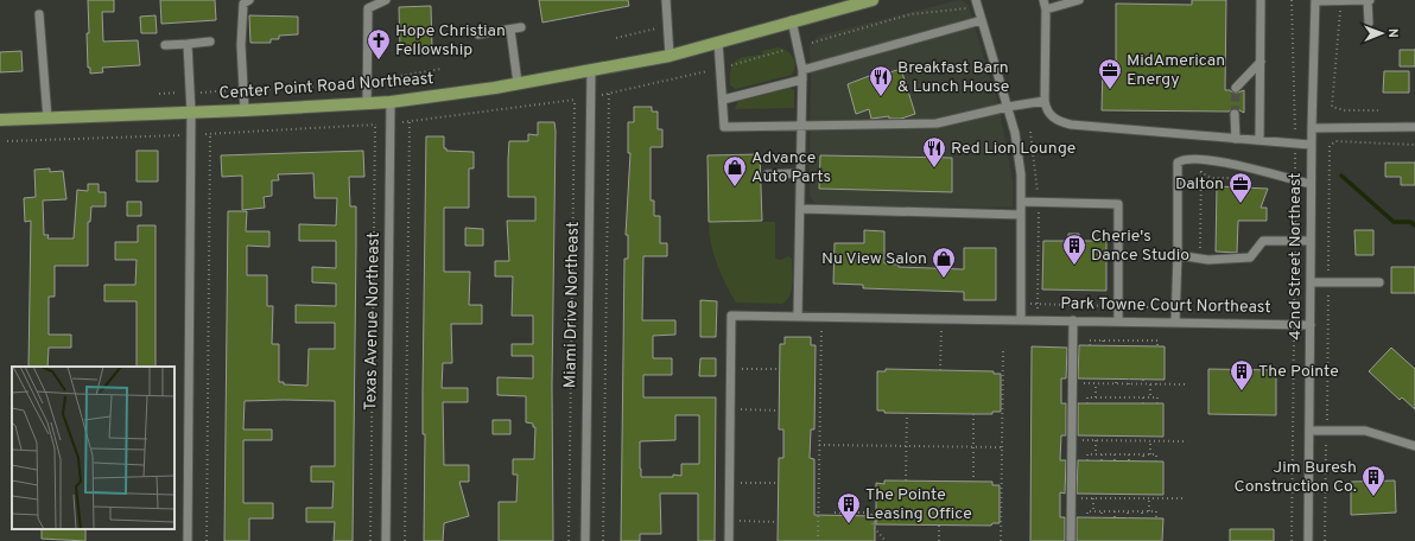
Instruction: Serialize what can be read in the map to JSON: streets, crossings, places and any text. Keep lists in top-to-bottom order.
{
  "streets": {
    "main road": ["Center Point Road Northeast"],
    "street": [
      "42nd Street Northeast",
      "Miami Drive Northeast",
      "Park Towne Court Northeast",
      "Texas Avenue Northeast"
    ]
  },
  "crossings": [
    ["Center Point Road Northeast", "Miami Drive Northeast"],
    ["Center Point Road Northeast", "Texas Avenue Northeast"],
    ["42nd Street Northeast", "Park Towne Court Northeast"]
  ],
  "places": {
    "church": ["Hope Christian Fellowship"],
    "office": ["MidAmerican Energy", "Dalton"],
    "restaurant": ["Breakfast Barn & Lunch House", "Red Lion Lounge"],
    "shop": ["Advance Auto Parts", "Nu View Salon"],
    "building": [
      "Cherie's Dance Studio",
      "The Pointe",
      "Jim Buresh Construction Co.",
      "The Pointe Leasing Office"
    ]
  },
  "north": "right"
}
